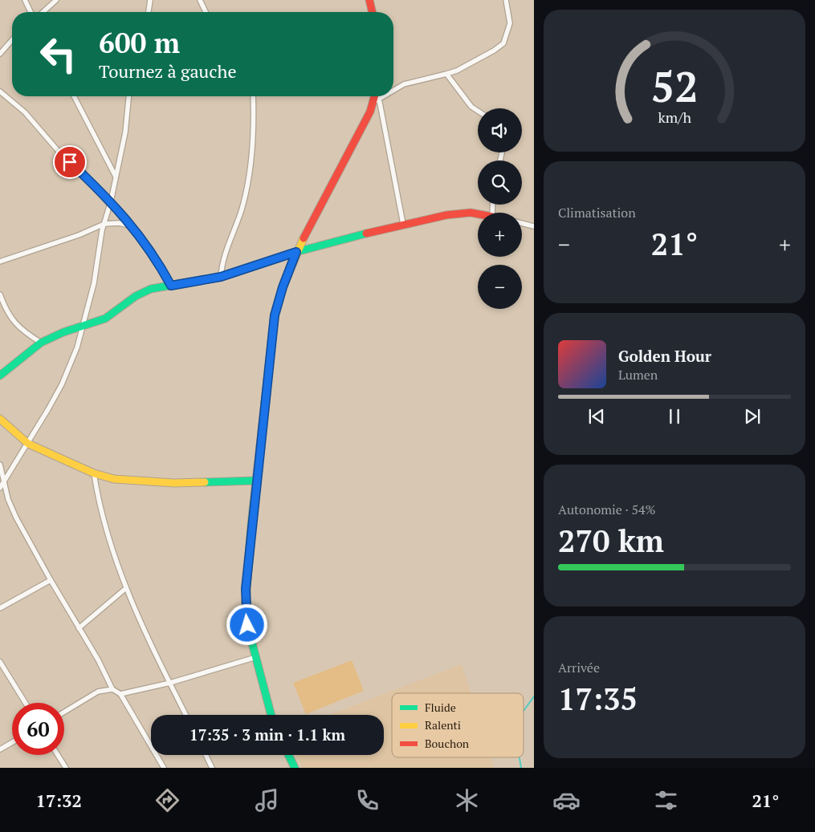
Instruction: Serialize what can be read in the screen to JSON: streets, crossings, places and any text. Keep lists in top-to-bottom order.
{
  "legend": ["Fluide", "Ralenti", "Bouchon"],
  "page": {
    "turn": ["600 m", "Tournez à gauche"],
    "map_buttons": ["+", "−"],
    "tile": [
      "Climatisation",
      ["Autonomie · 54%", "270 km"],
      ["Arrivée", "17:35"]
    ],
    "heat": ["−", "21°", "+"],
    "song": ["Golden Hour", "Lumen"],
    "limit": "60",
    "trip": "17:35 · 3 min · 1.1 km",
    "tabs": ["17:32", "21°"],
    "gauge": ["52", "km/h"]
  }
}
